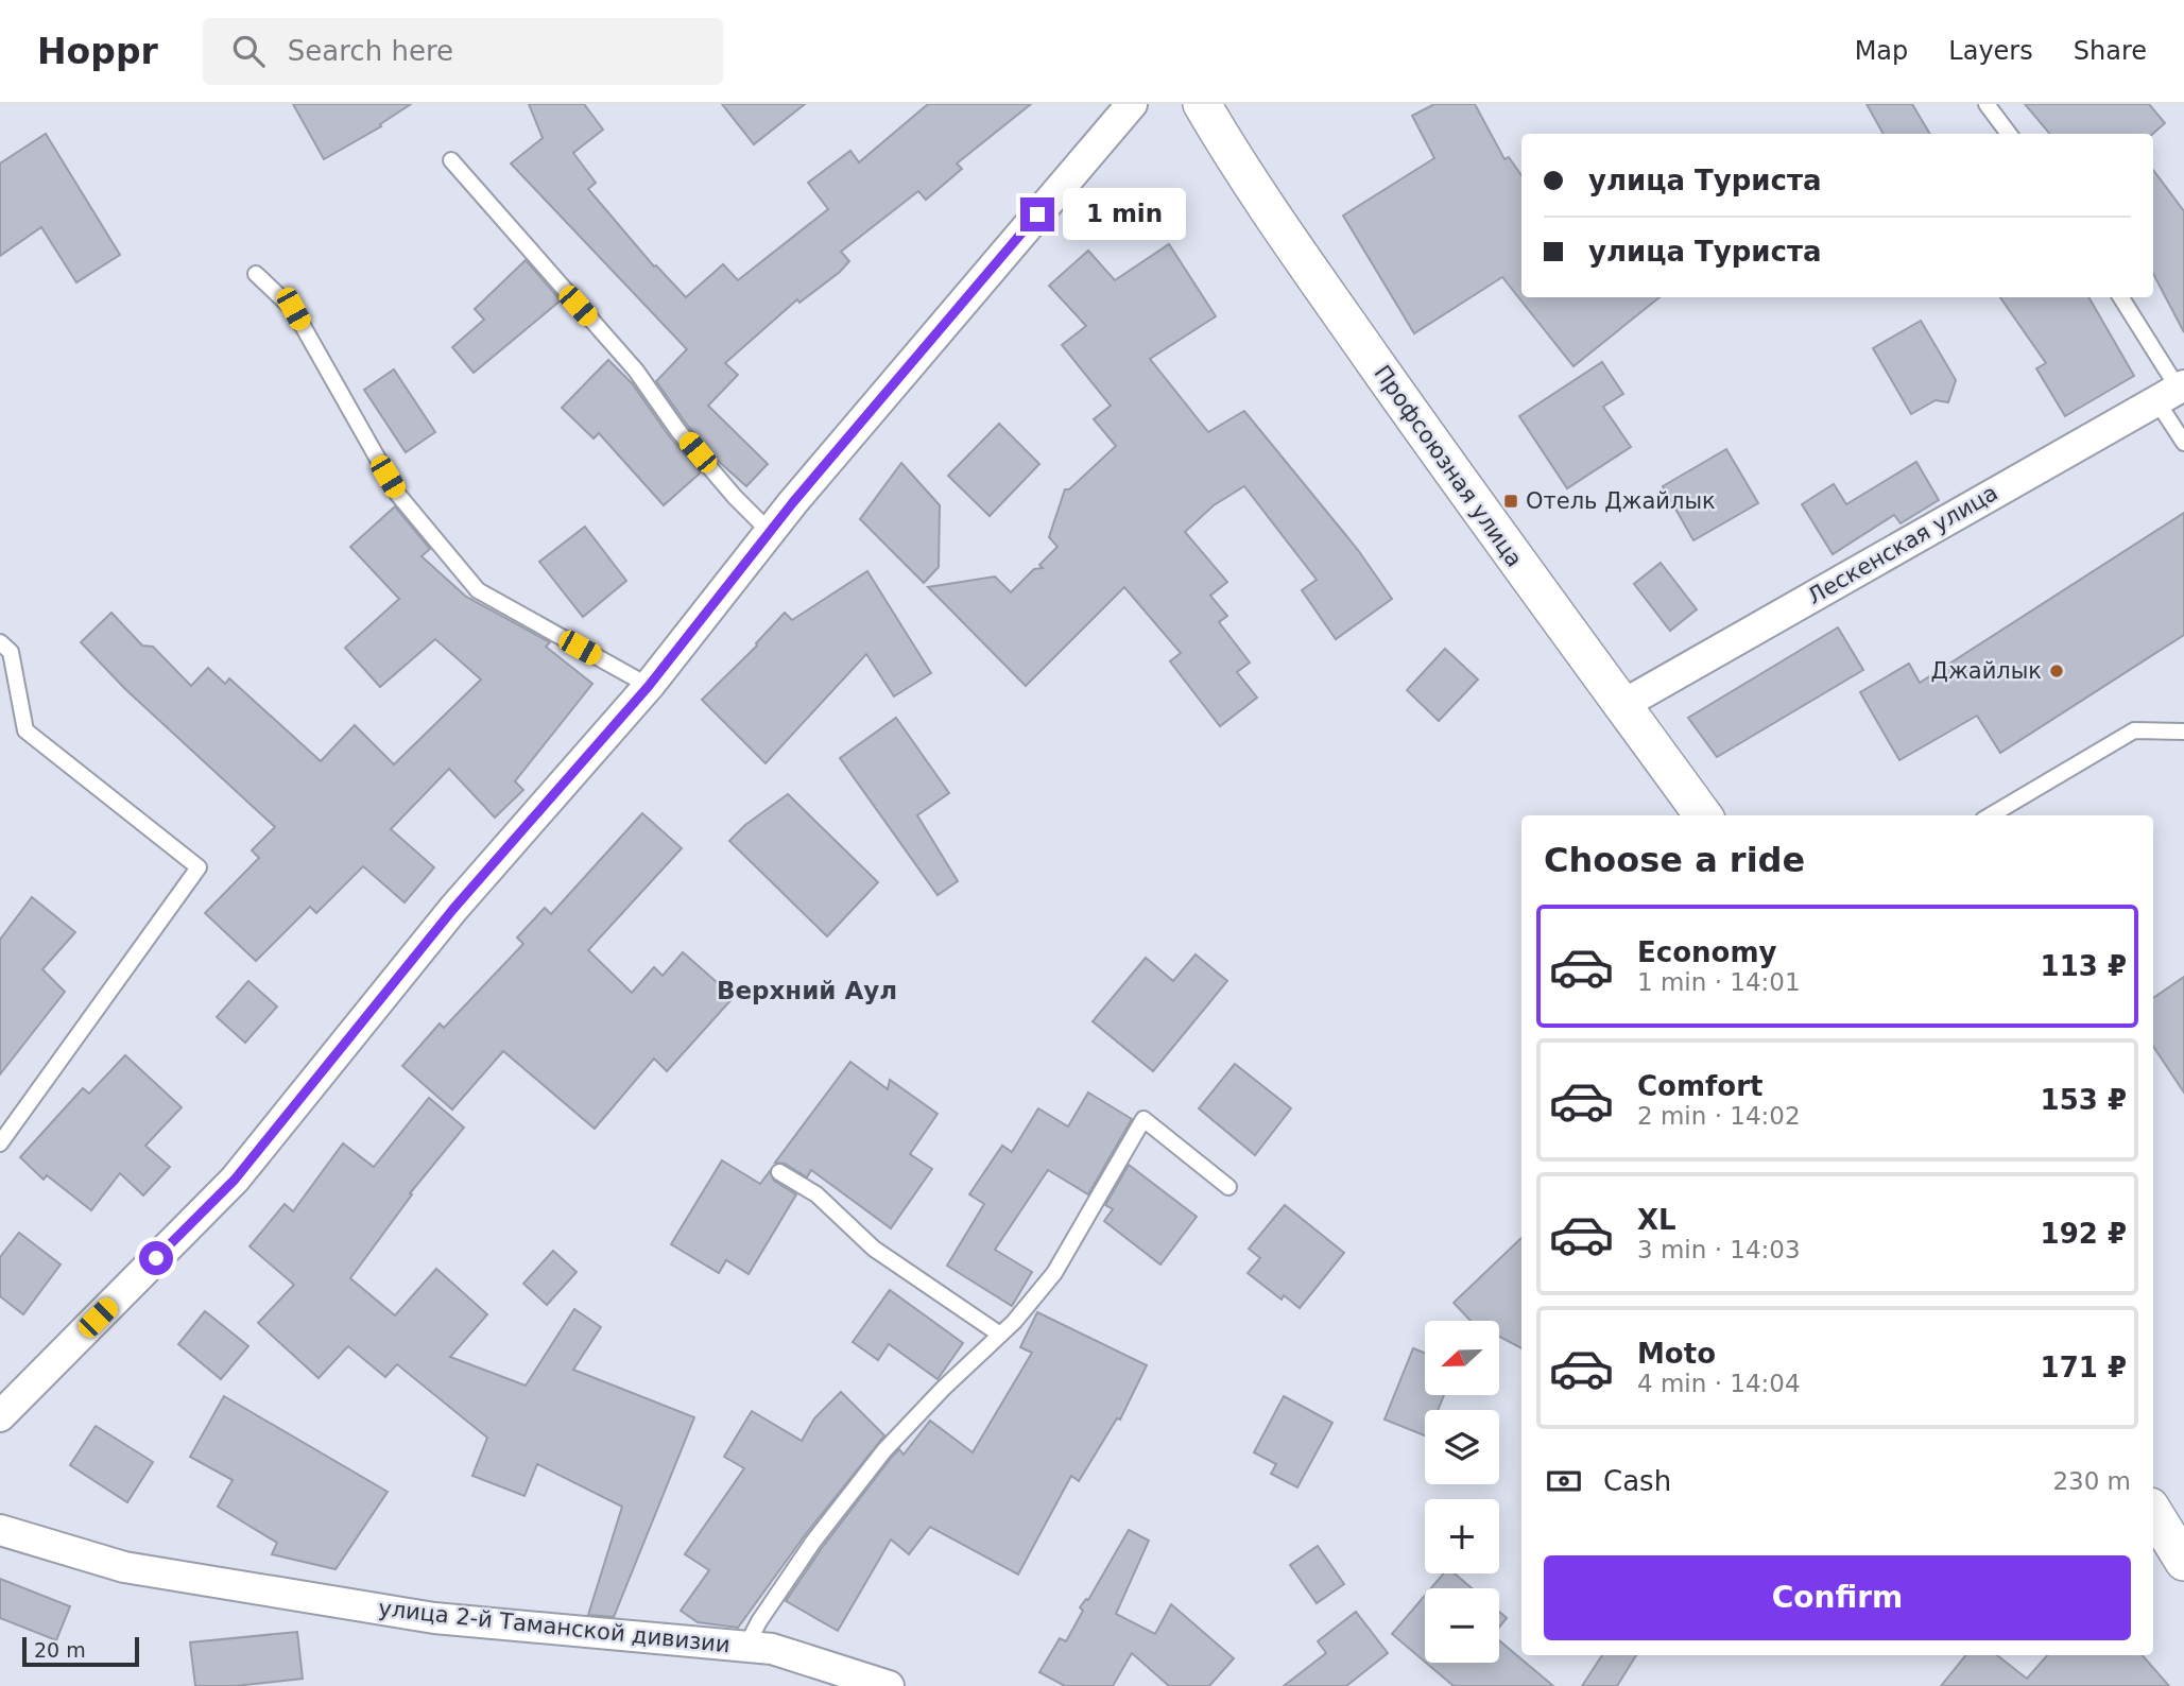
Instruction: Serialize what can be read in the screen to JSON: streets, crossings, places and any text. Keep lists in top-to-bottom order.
{
  "streets": {
    "street": ["Профсоюзная улица", "Лескенская улица", "улица 2-й Таманской дивизии"]
  },
  "crossings": [
    ["Профсоюзная улица", "Лескенская улица"]
  ],
  "districts": ["Верхний Аул"],
  "places": {
    "transit": ["Отель Джайлык"],
    "other": ["Джайлык"]
  },
  "scale_bar": "20 m",
  "north": "left",
  "page": {
    "header": "Hoppr",
    "search": "Search here",
    "nav": ["Map", "Layers", "Share"],
    "banner": ["улица Туриста", "улица Туриста"],
    "bubble": "1 min",
    "heading": "Choose a ride",
    "list": [
      {
        "name": "Economy",
        "note": "1 min · 14:01",
        "value": "113 ₽"
      },
      {
        "name": "Comfort",
        "note": "2 min · 14:02",
        "value": "153 ₽"
      },
      {
        "name": "XL",
        "note": "3 min · 14:03",
        "value": "192 ₽"
      },
      {
        "name": "Moto",
        "note": "4 min · 14:04",
        "value": "171 ₽"
      }
    ],
    "map_buttons": ["+", "−"],
    "pay": ["Cash", "230 m"],
    "buttons": "Confirm",
    "scale": "20 m"
  }
}
